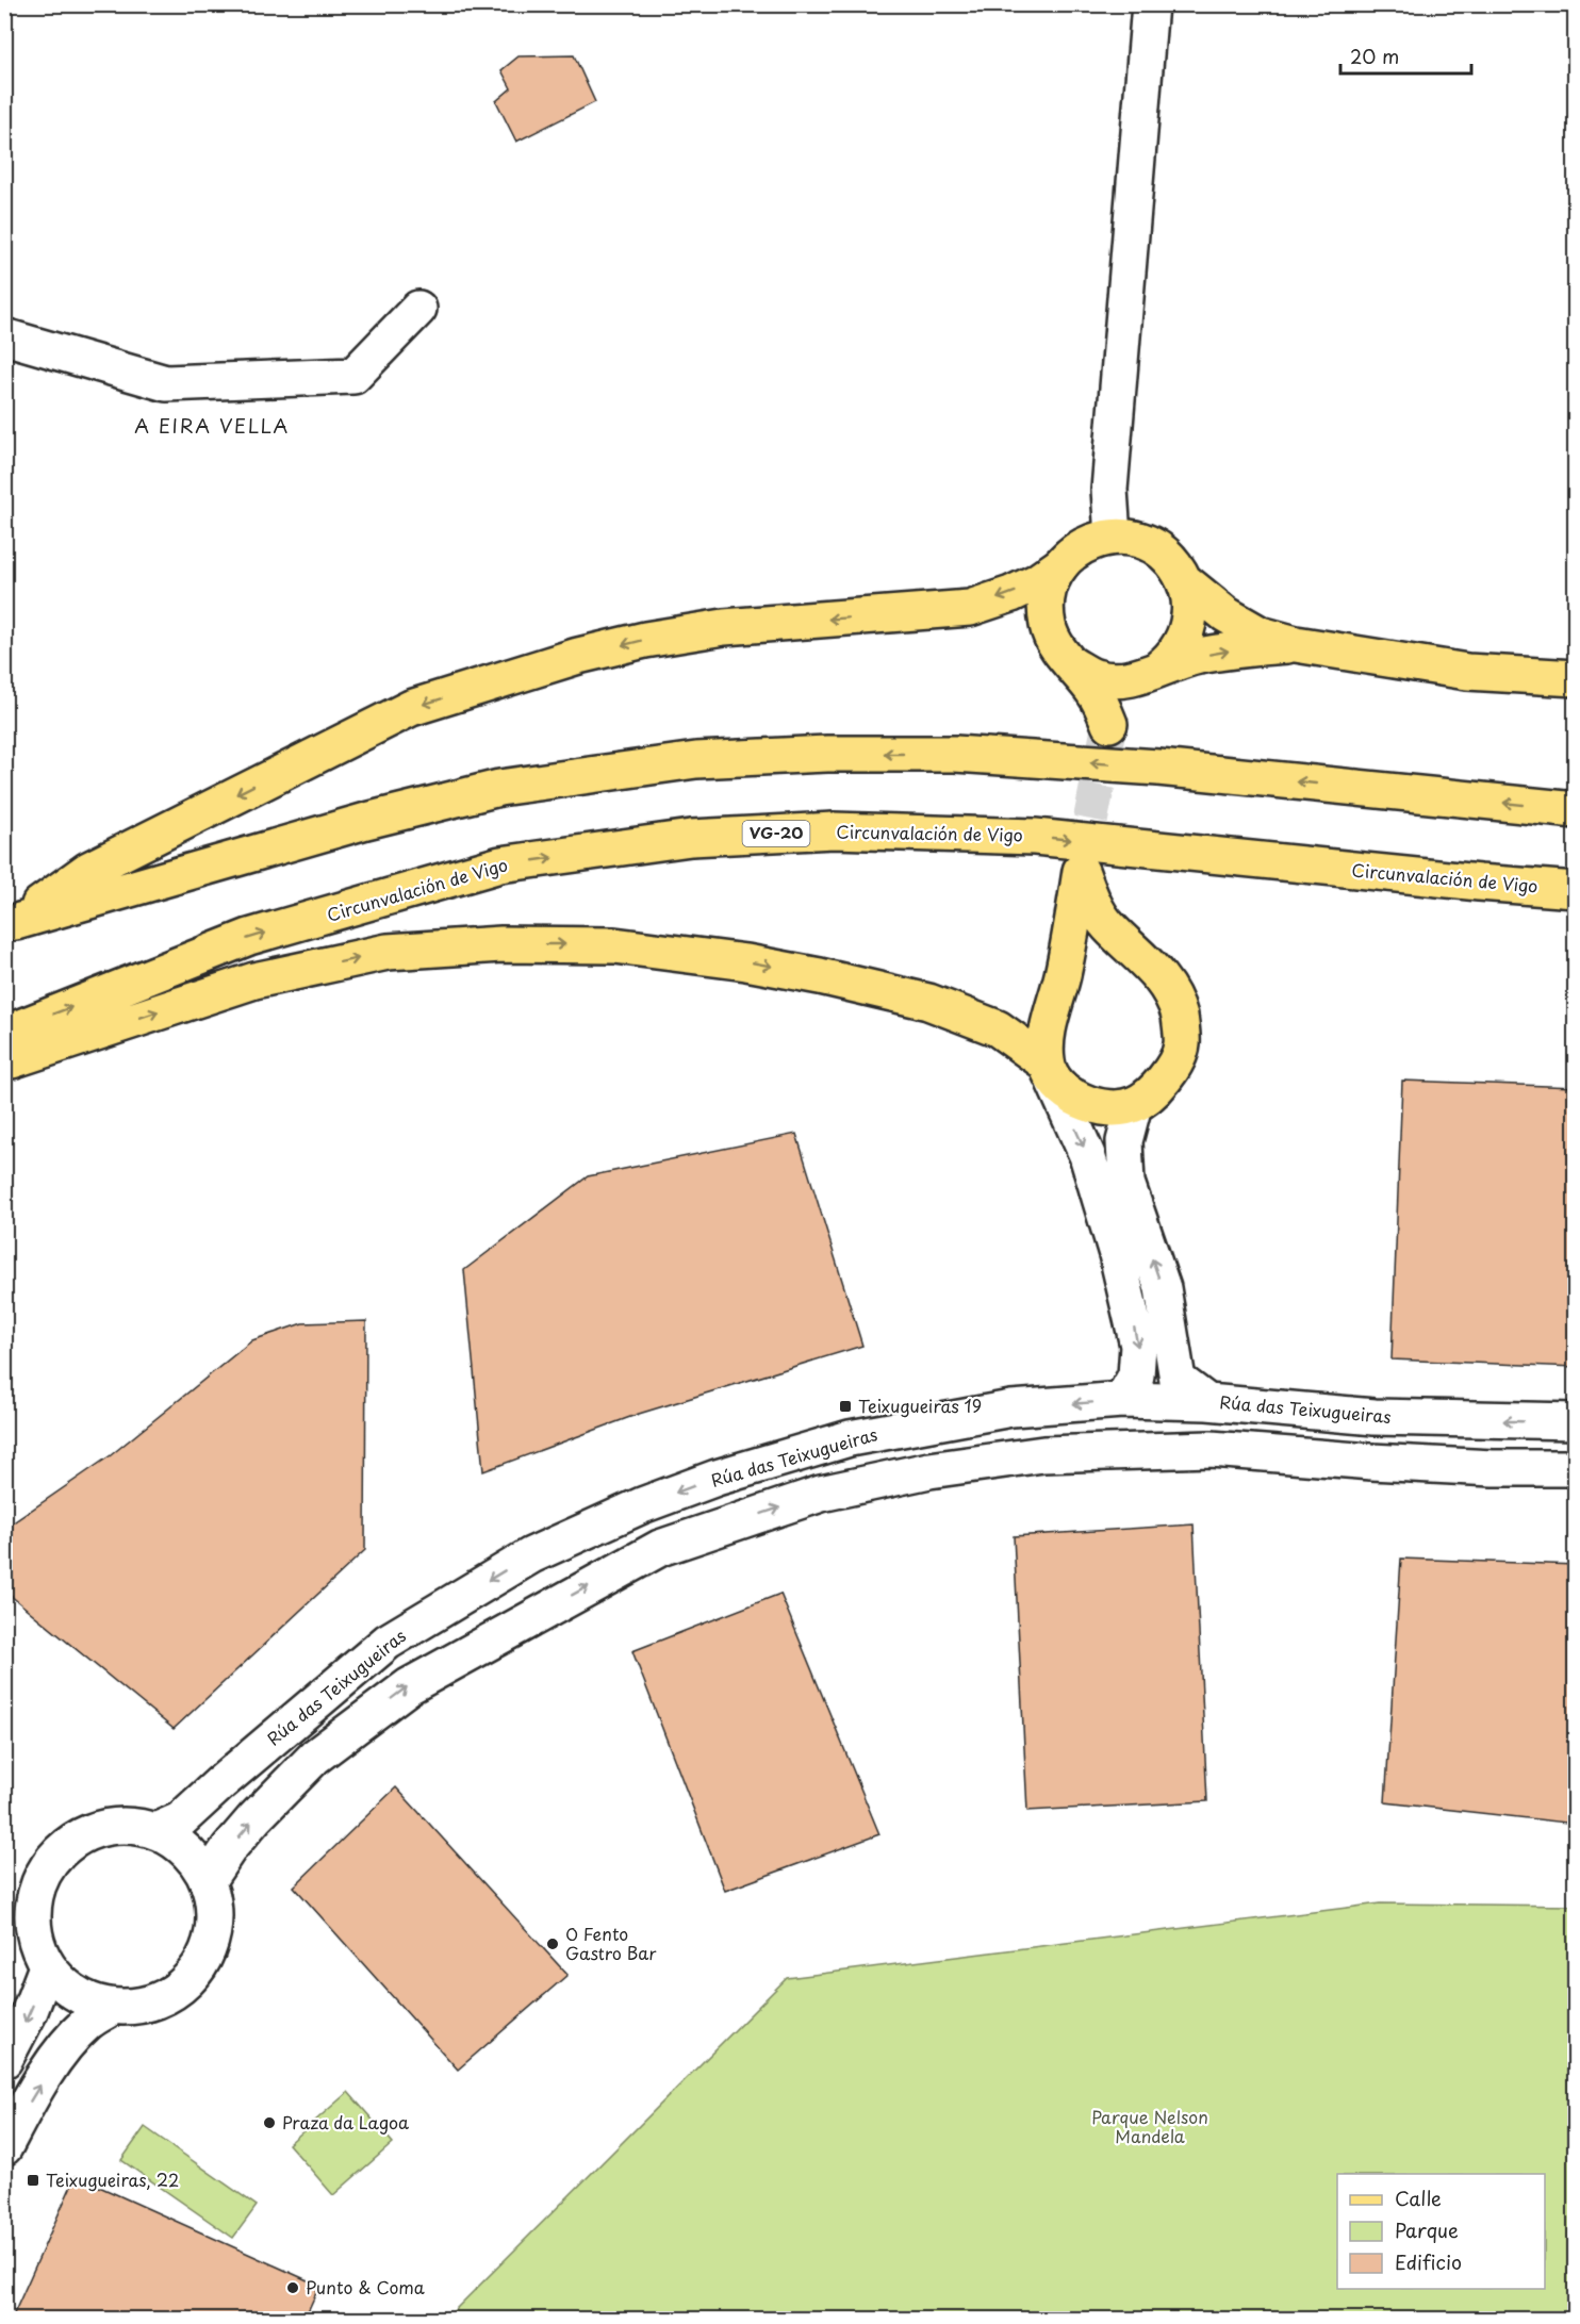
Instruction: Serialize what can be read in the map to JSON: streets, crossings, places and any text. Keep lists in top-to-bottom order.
{
  "streets": {
    "main road": ["VG-20", "Circunvalación de Vigo"],
    "street": ["Rúa das Teixugueiras"]
  },
  "districts": ["A EIRA VELLA"],
  "parks": ["Parque Nelson Mandela"],
  "places": {
    "transit": ["Teixugueiras 19", "Teixugueiras, 22"],
    "other": ["O Fento Gastro Bar", "Praza da Lagoa", "Punto & Coma"]
  },
  "legend": ["Calle", "Parque", "Edificio"],
  "scale_bar": "20 m"
}
